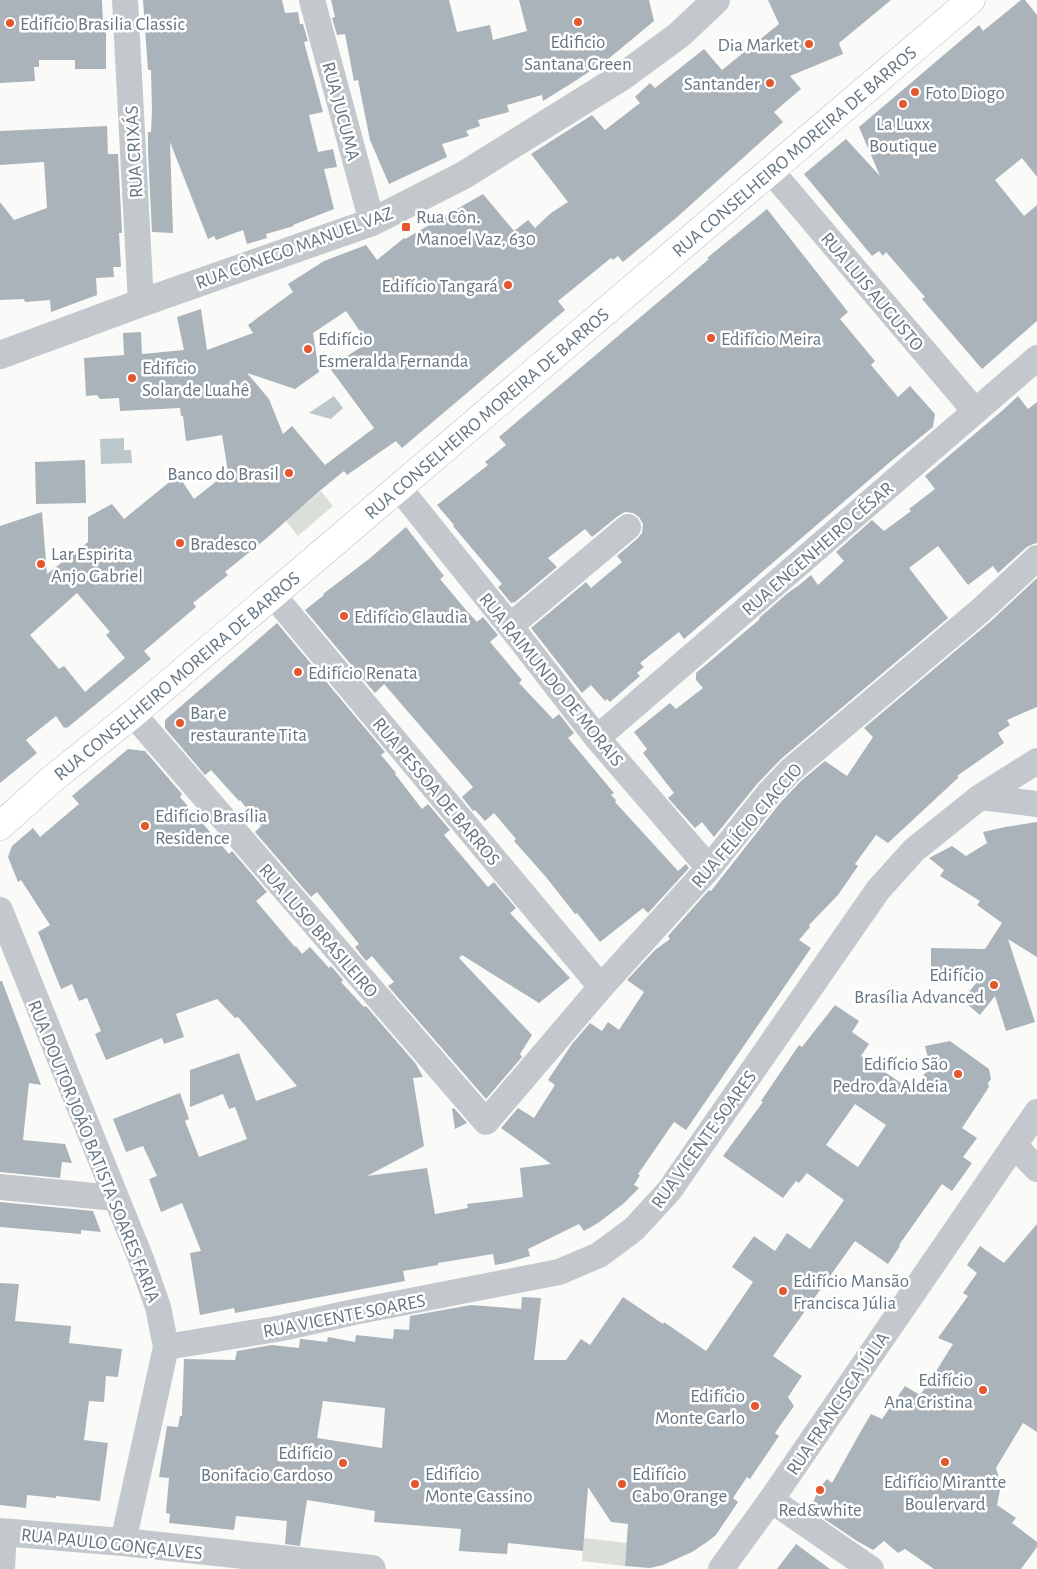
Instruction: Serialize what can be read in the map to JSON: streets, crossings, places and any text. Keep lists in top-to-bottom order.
{
  "streets": {
    "main road": ["RUA CONSELHEIRO MOREIRA DE BARROS"],
    "street": [
      "RUA JUCUMA",
      "RUA CRIXÁS",
      "RUA CÔNEGO MANUEL VAZ",
      "RUA LUIS AUGUSTO",
      "RUA ENGENHEIRO CÉSAR",
      "RUA RAIMUNDO DE MORAIS",
      "RUA PESSOA DE BARROS",
      "RUA FELÍCIO CIACCIO",
      "RUA LUSO BRASILEIRO",
      "RUA VICENTE SOARES",
      "RUA DOUTOR JOÃO BATISTA SOARES FARIA",
      "RUA FRANCISCA JÚLIA",
      "RUA PAULO GONÇALVES"
    ]
  },
  "crossings": [
    ["RUA JUCUMA", "RUA CÔNEGO MANUEL VAZ"],
    ["RUA CONSELHEIRO MOREIRA DE BARROS", "RUA LUIS AUGUSTO"],
    ["RUA CONSELHEIRO MOREIRA DE BARROS", "RUA RAIMUNDO DE MORAIS"],
    ["RUA CONSELHEIRO MOREIRA DE BARROS", "RUA PESSOA DE BARROS"],
    ["RUA CONSELHEIRO MOREIRA DE BARROS", "RUA LUSO BRASILEIRO"],
    ["RUA CRIXÁS", "RUA CÔNEGO MANUEL VAZ"],
    ["RUA LUIS AUGUSTO", "RUA ENGENHEIRO CÉSAR"],
    ["RUA ENGENHEIRO CÉSAR", "RUA RAIMUNDO DE MORAIS"],
    ["RUA RAIMUNDO DE MORAIS", "RUA FELÍCIO CIACCIO"],
    ["RUA PESSOA DE BARROS", "RUA FELÍCIO CIACCIO"],
    ["RUA FELÍCIO CIACCIO", "RUA LUSO BRASILEIRO"],
    ["RUA VICENTE SOARES", "RUA DOUTOR JOÃO BATISTA SOARES FARIA"],
    ["RUA DOUTOR JOÃO BATISTA SOARES FARIA", "RUA PAULO GONÇALVES"]
  ],
  "places": {
    "other": [
      "Edificio Santana Green",
      "Edifício Brasilia Classic",
      "Dia Market",
      "Santander",
      "Foto Diogo",
      "La Luxx Boutique",
      "Edifício Tangará",
      "Edifício Meira",
      "Edifício Esmeralda Fernanda",
      "Edifício Solar de Luahê",
      "Banco do Brasil",
      "Bradesco",
      "Lar Espirita Anjo Gabriel",
      "Edifício Claudia",
      "Edifício Renata",
      "Bar e restaurante Tita",
      "Edifício Brasília Residence",
      "Edifício Brasília Advanced",
      "Edifício São Pedro da Aldeia",
      "Edifício Mansão Francisca Júlia",
      "Edifício Ana Cristina",
      "Edifício Monte Carlo",
      "Edifício Mirantte Boulervard",
      "Edifício Bonifacio Cardoso",
      "Edifício Monte Cassino",
      "Edifício Cabo Orange",
      "Red&white"
    ],
    "transit": ["Rua Côn. Manoel Vaz, 630"]
  }
}
